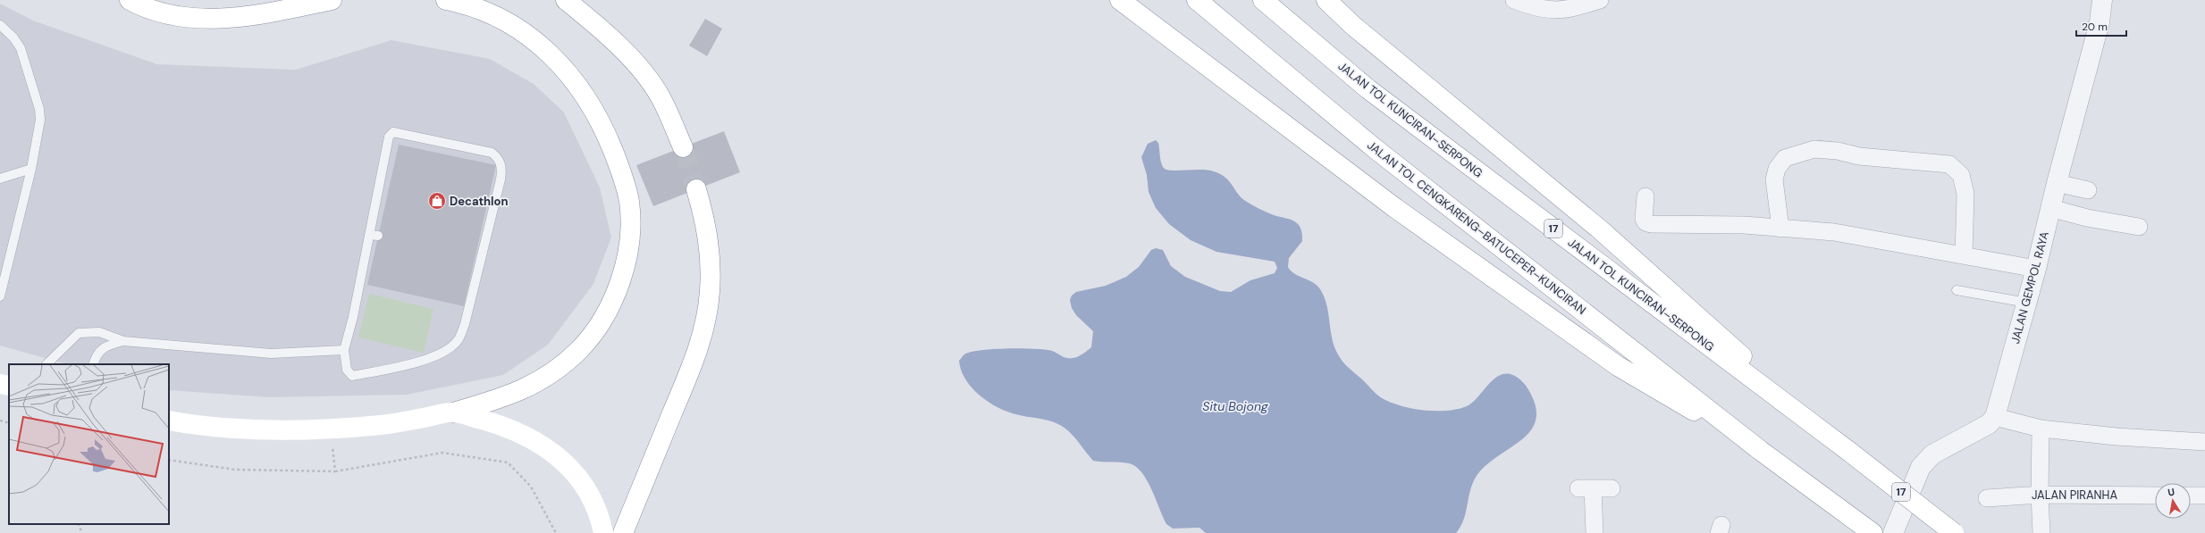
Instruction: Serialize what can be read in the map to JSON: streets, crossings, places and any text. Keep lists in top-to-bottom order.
{
  "streets": {
    "main road": ["JALAN TOL KUNCIRAN–SERPONG", "JALAN TOL CENGKARENG–BATUCEPER–KUNCIRAN", "17"],
    "street": ["JALAN GEMPOL RAYA", "JALAN PIRANHA"]
  },
  "water": ["Situ Bojong"],
  "places": {
    "shop": ["Decathlon"]
  },
  "scale_bar": "20 m",
  "north": "top"
}
